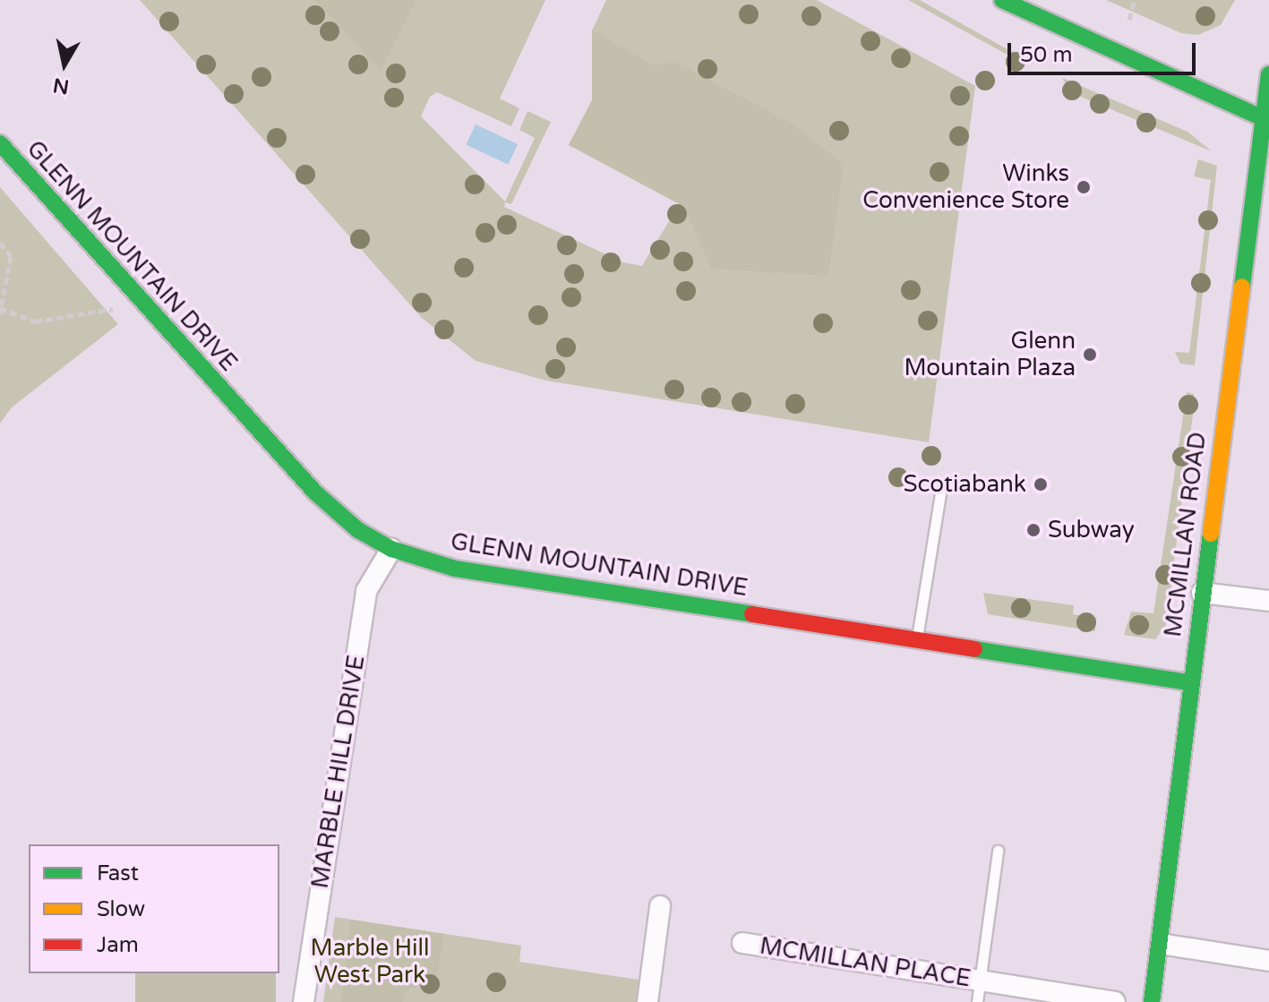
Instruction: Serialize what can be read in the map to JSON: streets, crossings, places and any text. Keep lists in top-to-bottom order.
{
  "streets": {
    "street": [
      "GLENN MOUNTAIN DRIVE",
      "MCMILLAN ROAD",
      "MARBLE HILL DRIVE",
      "MCMILLAN PLACE"
    ]
  },
  "crossings": [
    ["GLENN MOUNTAIN DRIVE", "MCMILLAN ROAD"],
    ["GLENN MOUNTAIN DRIVE", "MARBLE HILL DRIVE"]
  ],
  "parks": ["Marble Hill West Park"],
  "places": [
    "Winks Convenience Store",
    "Glenn Mountain Plaza",
    "Scotiabank",
    "Subway"
  ],
  "legend": ["Fast", "Slow", "Jam"],
  "scale_bar": "50 m",
  "north": "bottom"
}
